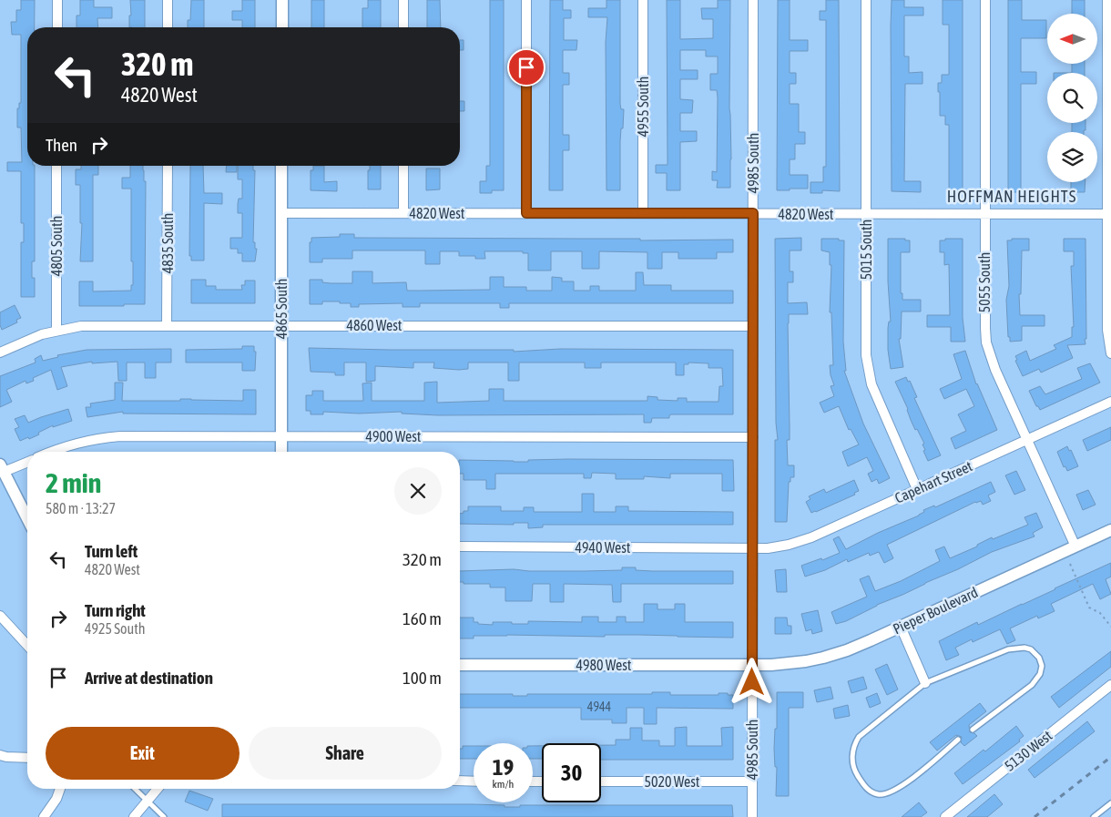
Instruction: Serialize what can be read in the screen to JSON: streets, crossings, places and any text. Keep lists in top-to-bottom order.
{
  "streets": {
    "street": [
      "4955 South",
      "4985 South",
      "4820 West",
      "4835 South",
      "4805 South",
      "5015 South",
      "5055 South",
      "4865 South",
      "4860 West",
      "4900 West",
      "Capehart Street",
      "4940 West",
      "Pieper Boulevard",
      "4980 West",
      "5130 West",
      "5020 West"
    ]
  },
  "crossings": [
    ["4955 South", "4820 West"],
    ["4985 South", "4820 West"],
    ["4985 South", "4860 West"],
    ["4985 South", "4900 West"],
    ["4985 South", "Capehart Street"],
    ["4985 South", "4940 West"],
    ["4985 South", "Pieper Boulevard"],
    ["4985 South", "4980 West"],
    ["4985 South", "5020 West"],
    ["4820 West", "5015 South"],
    ["4820 West", "5055 South"],
    ["4820 West", "4865 South"],
    ["4835 South", "4860 West"],
    ["4805 South", "4860 West"],
    ["5015 South", "Capehart Street"],
    ["5055 South", "Capehart Street"],
    ["5055 South", "Pieper Boulevard"],
    ["4865 South", "4860 West"],
    ["4865 South", "4900 West"],
    ["Capehart Street", "4940 West"],
    ["Pieper Boulevard", "4980 West"]
  ],
  "districts": ["HOFFMAN HEIGHTS"],
  "house_numbers": ["4944"],
  "north": "left",
  "page": {
    "turn": ["320 m", "4820 West"],
    "then": "Then",
    "heading": ["2 min", "580 m · 13:27"],
    "list": [
      {
        "name": "Turn left",
        "note": "4820 West",
        "value": "320 m"
      },
      {
        "name": "Turn right",
        "note": "4925 South",
        "value": "160 m"
      },
      {
        "name": "Arrive at destination",
        "value": "100 m"
      }
    ],
    "buttons": ["Exit", "Share"],
    "speed": "19 km/h",
    "limit": "30"
  }
}
